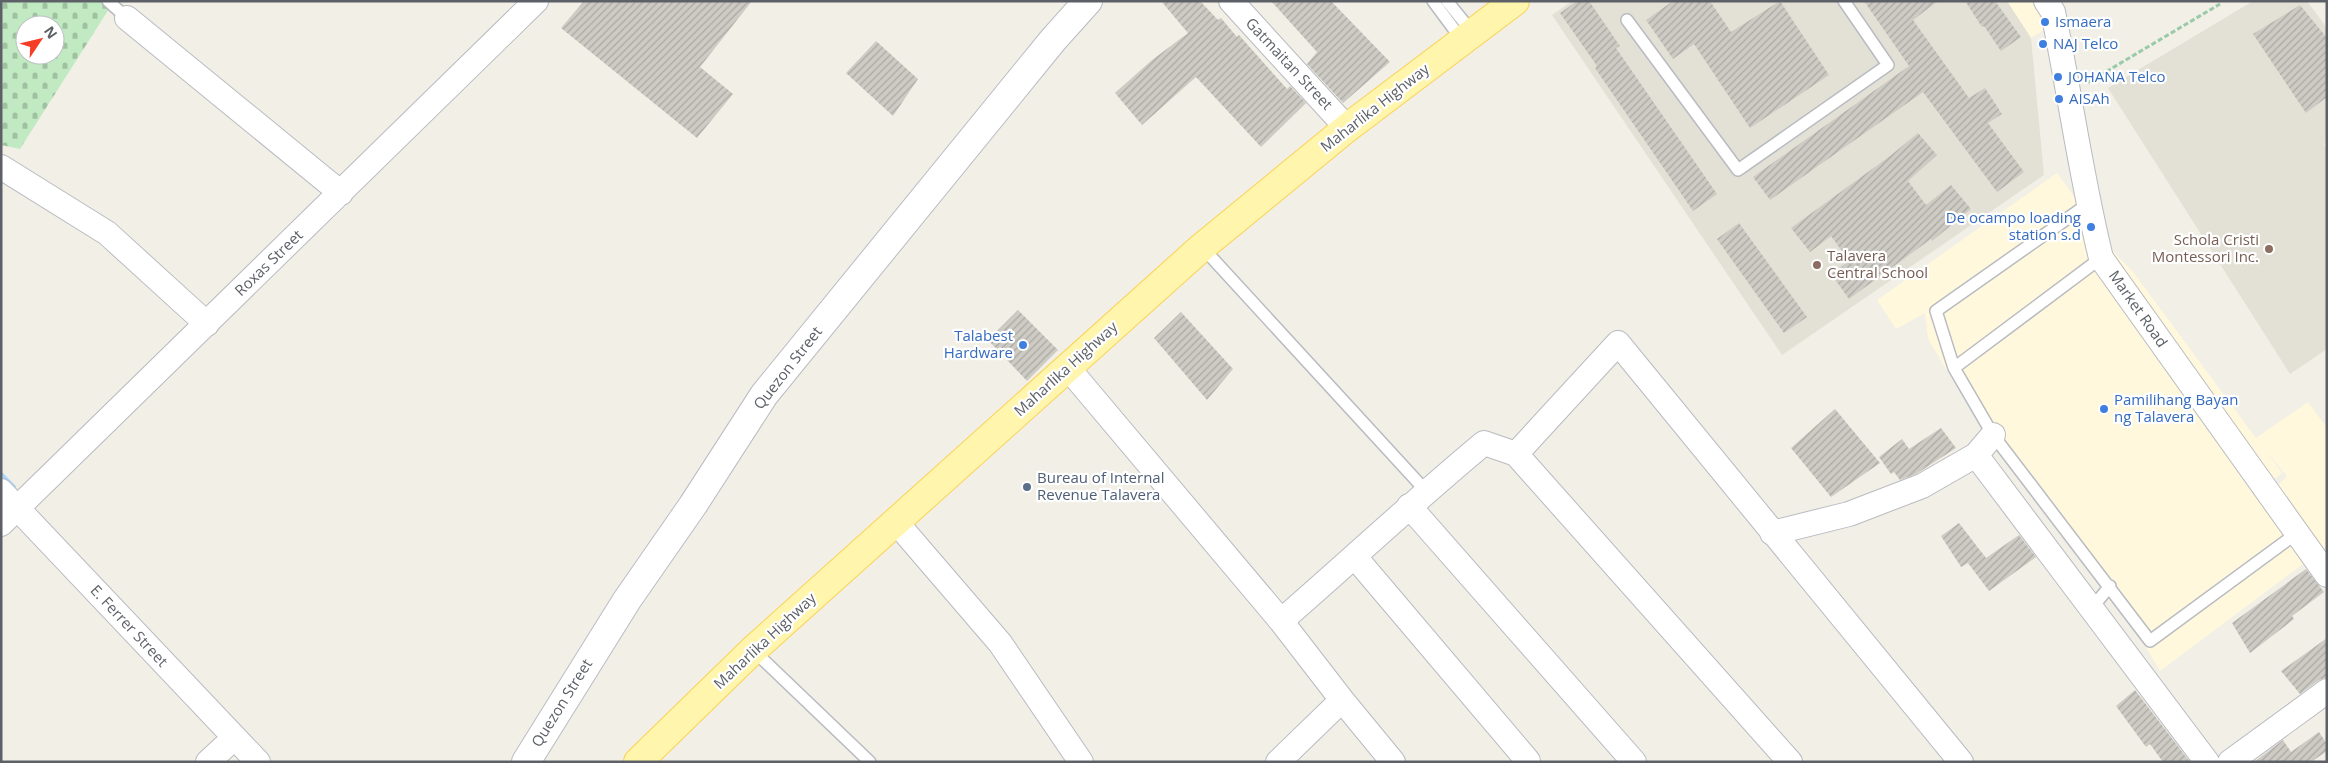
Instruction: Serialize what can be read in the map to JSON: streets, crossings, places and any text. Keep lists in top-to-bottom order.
{
  "streets": {
    "main road": ["Maharlika Highway"],
    "street": [
      "Gatmaitan Street",
      "Roxas Street",
      "Market Road",
      "Quezon Street",
      "E. Ferrer Street"
    ]
  },
  "crossings": [
    ["Gatmaitan Street", "Maharlika Highway"],
    ["Roxas Street", "E. Ferrer Street"]
  ],
  "places": [
    "Ismaera",
    "NAJ Telco",
    "JOHANA Telco",
    "AISAh",
    "De ocampo loading station s.d",
    "Schola Cristi Montessori Inc.",
    "Talavera Central School",
    "Talabest Hardware",
    "Pamilihang Bayan ng Talavera",
    "Bureau of Internal Revenue Talavera"
  ],
  "north": "top right"
}
